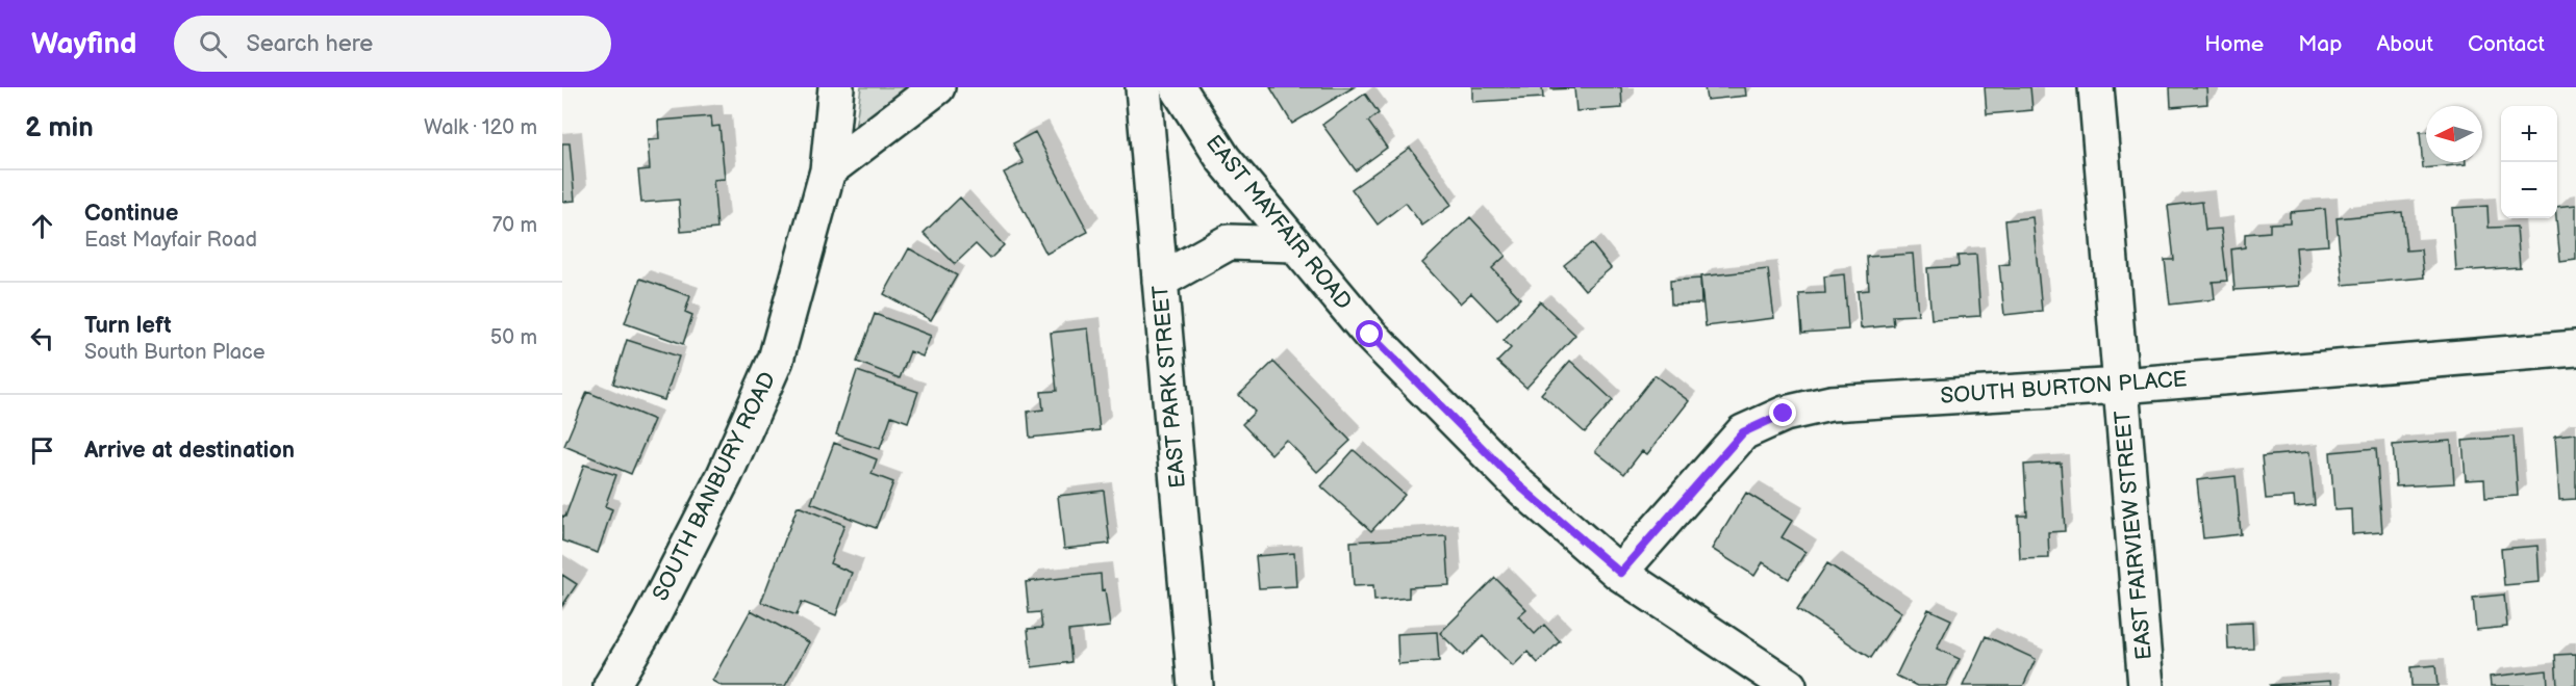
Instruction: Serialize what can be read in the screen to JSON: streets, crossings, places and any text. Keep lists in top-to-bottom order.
{
  "streets": {
    "street": [
      "EAST MAYFAIR ROAD",
      "EAST PARK STREET",
      "SOUTH BURTON PLACE",
      "SOUTH BANBURY ROAD",
      "EAST FAIRVIEW STREET"
    ]
  },
  "crossings": [
    ["EAST MAYFAIR ROAD", "SOUTH BURTON PLACE"],
    ["SOUTH BURTON PLACE", "EAST FAIRVIEW STREET"]
  ],
  "north": "left",
  "page": {
    "header": "Wayfind",
    "search": "Search here",
    "nav": [
      "Home",
      "Map",
      "About",
      "Contact"
    ],
    "heading": ["2 min", "Walk · 120 m"],
    "map_buttons": ["+", "−"],
    "list": [
      ["Continue", "East Mayfair Road", "70 m"],
      ["Turn left", "South Burton Place", "50 m"],
      "Arrive at destination"
    ]
  }
}
